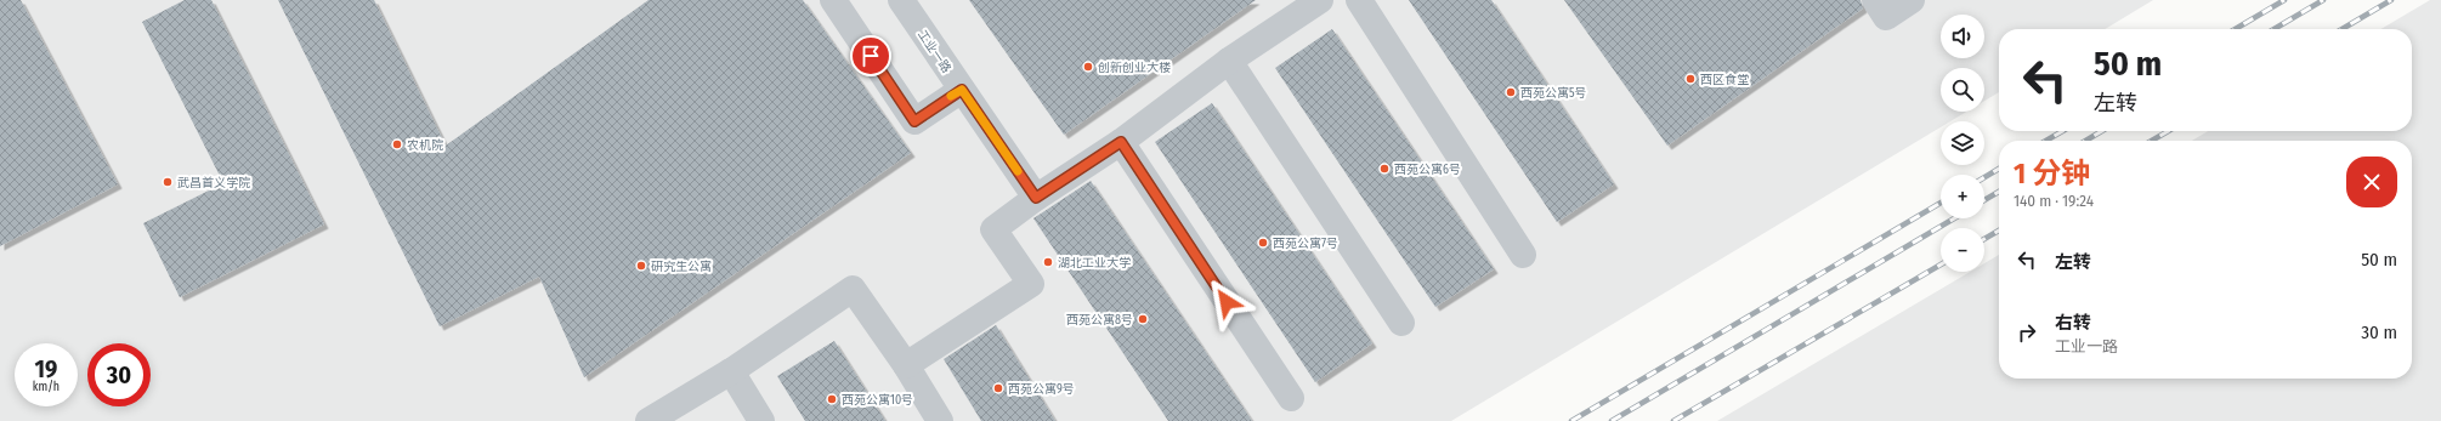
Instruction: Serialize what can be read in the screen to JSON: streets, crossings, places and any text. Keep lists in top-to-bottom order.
{
  "streets": {
    "street": ["工业一路"]
  },
  "places": [
    "创新创业大楼",
    "西区食堂",
    "西苑公寓5号",
    "农机院",
    "西苑公寓6号",
    "武昌首义学院",
    "西苑公寓7号",
    "湖北工业大学",
    "研究生公寓",
    "西苑公寓8号",
    "西苑公寓9号",
    "西苑公寓10号"
  ],
  "page": {
    "map_buttons": ["+", "−"],
    "turn": ["50 m", "左转"],
    "heading": ["1 分钟", "140 m · 19:24"],
    "list": [
      {
        "name": "左转",
        "value": "50 m"
      },
      {
        "name": "右转",
        "note": "工业一路",
        "value": "30 m"
      }
    ],
    "speed": "19 km/h",
    "limit": "30"
  }
}
